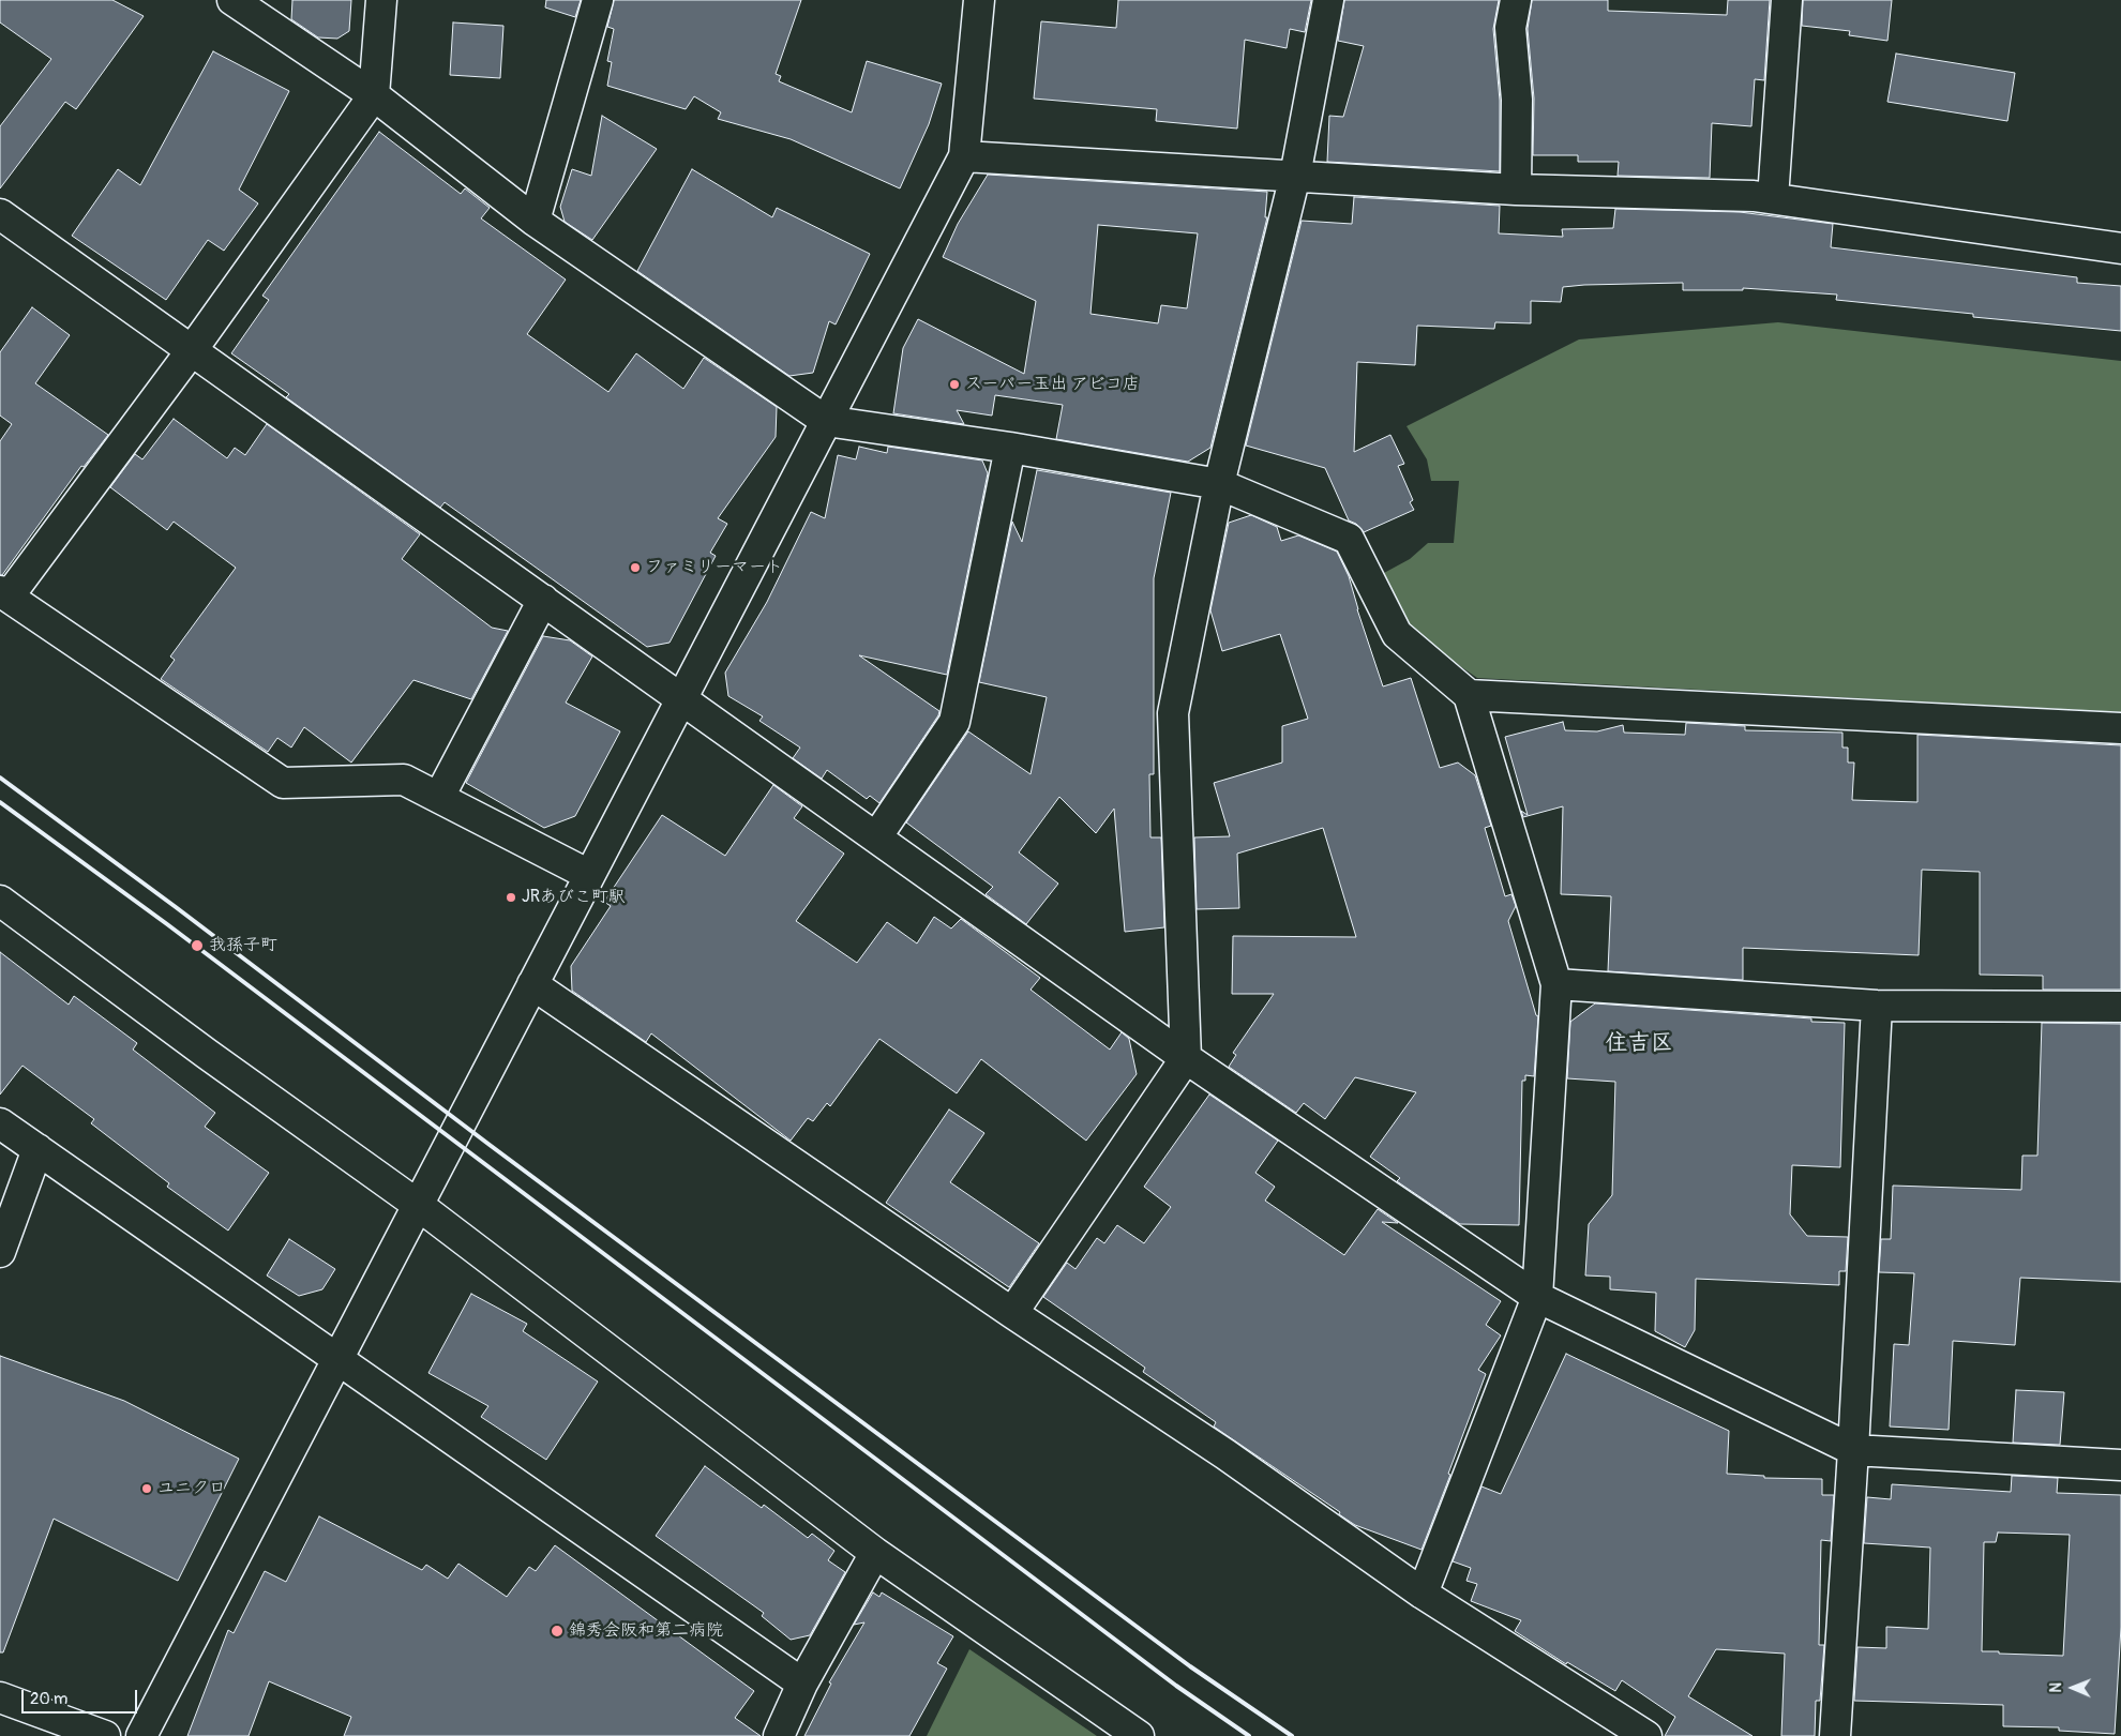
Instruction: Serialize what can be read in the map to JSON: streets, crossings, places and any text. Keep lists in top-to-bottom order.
{
  "districts": ["住吉区"],
  "places": [
    "スーパー玉出 アビコ店",
    "ファミリーマート",
    "JRあびこ町駅",
    "我孫子町",
    "ユニクロ",
    "錦秀会阪和第二病院"
  ],
  "scale_bar": "20 m",
  "north": "left"
}
